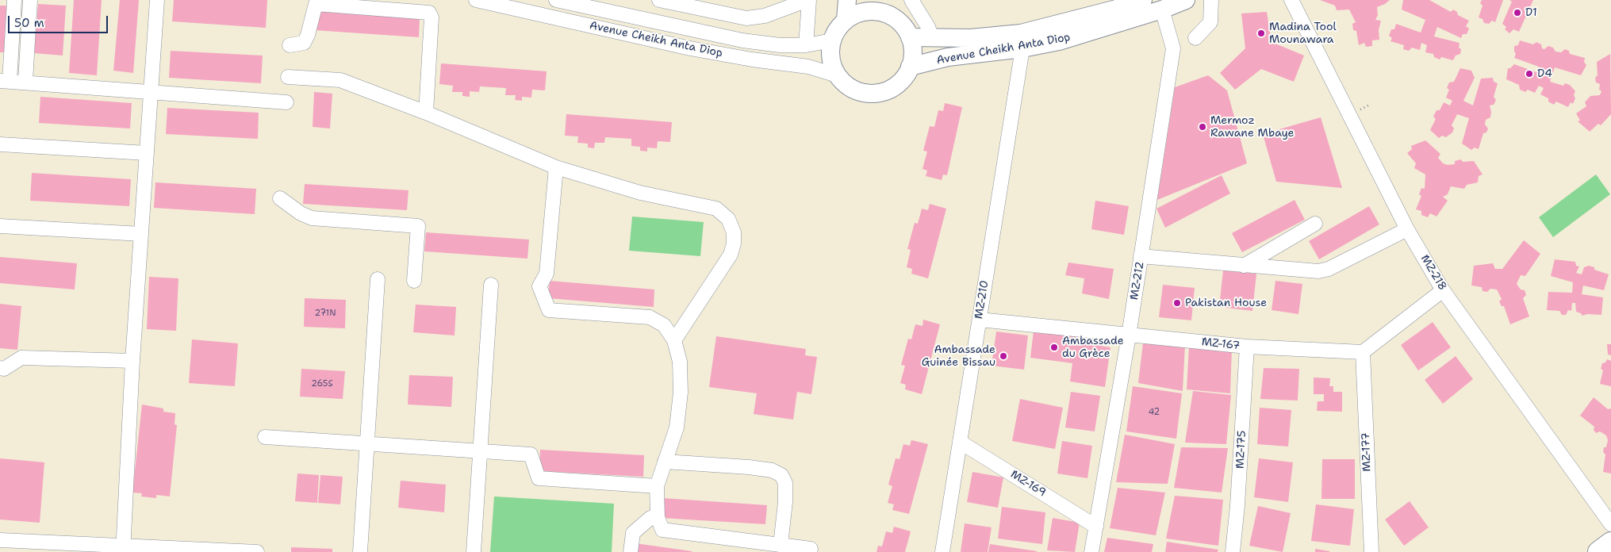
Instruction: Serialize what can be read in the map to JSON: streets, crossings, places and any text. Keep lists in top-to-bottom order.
{
  "streets": {
    "main road": ["Avenue Cheikh Anta Diop"],
    "street": [
      "MZ-218",
      "MZ-212",
      "MZ-210",
      "MZ-167",
      "MZ-175",
      "MZ-177",
      "MZ-169"
    ]
  },
  "crossings": [
    ["Avenue Cheikh Anta Diop", "MZ-212"],
    ["Avenue Cheikh Anta Diop", "MZ-210"],
    ["MZ-212", "MZ-167"],
    ["MZ-212", "MZ-169"],
    ["MZ-210", "MZ-167"],
    ["MZ-210", "MZ-169"],
    ["MZ-167", "MZ-175"],
    ["MZ-167", "MZ-177"]
  ],
  "places": [
    "D1",
    "Madina Tool Mounawara",
    "D4",
    "Mermoz Rawane Mbaye",
    "Pakistan House",
    "Ambassade du Grèce",
    "Ambassade Guinée Bissau"
  ],
  "house_numbers": ["271N", "265S", "42"],
  "scale_bar": "50 m"
}
